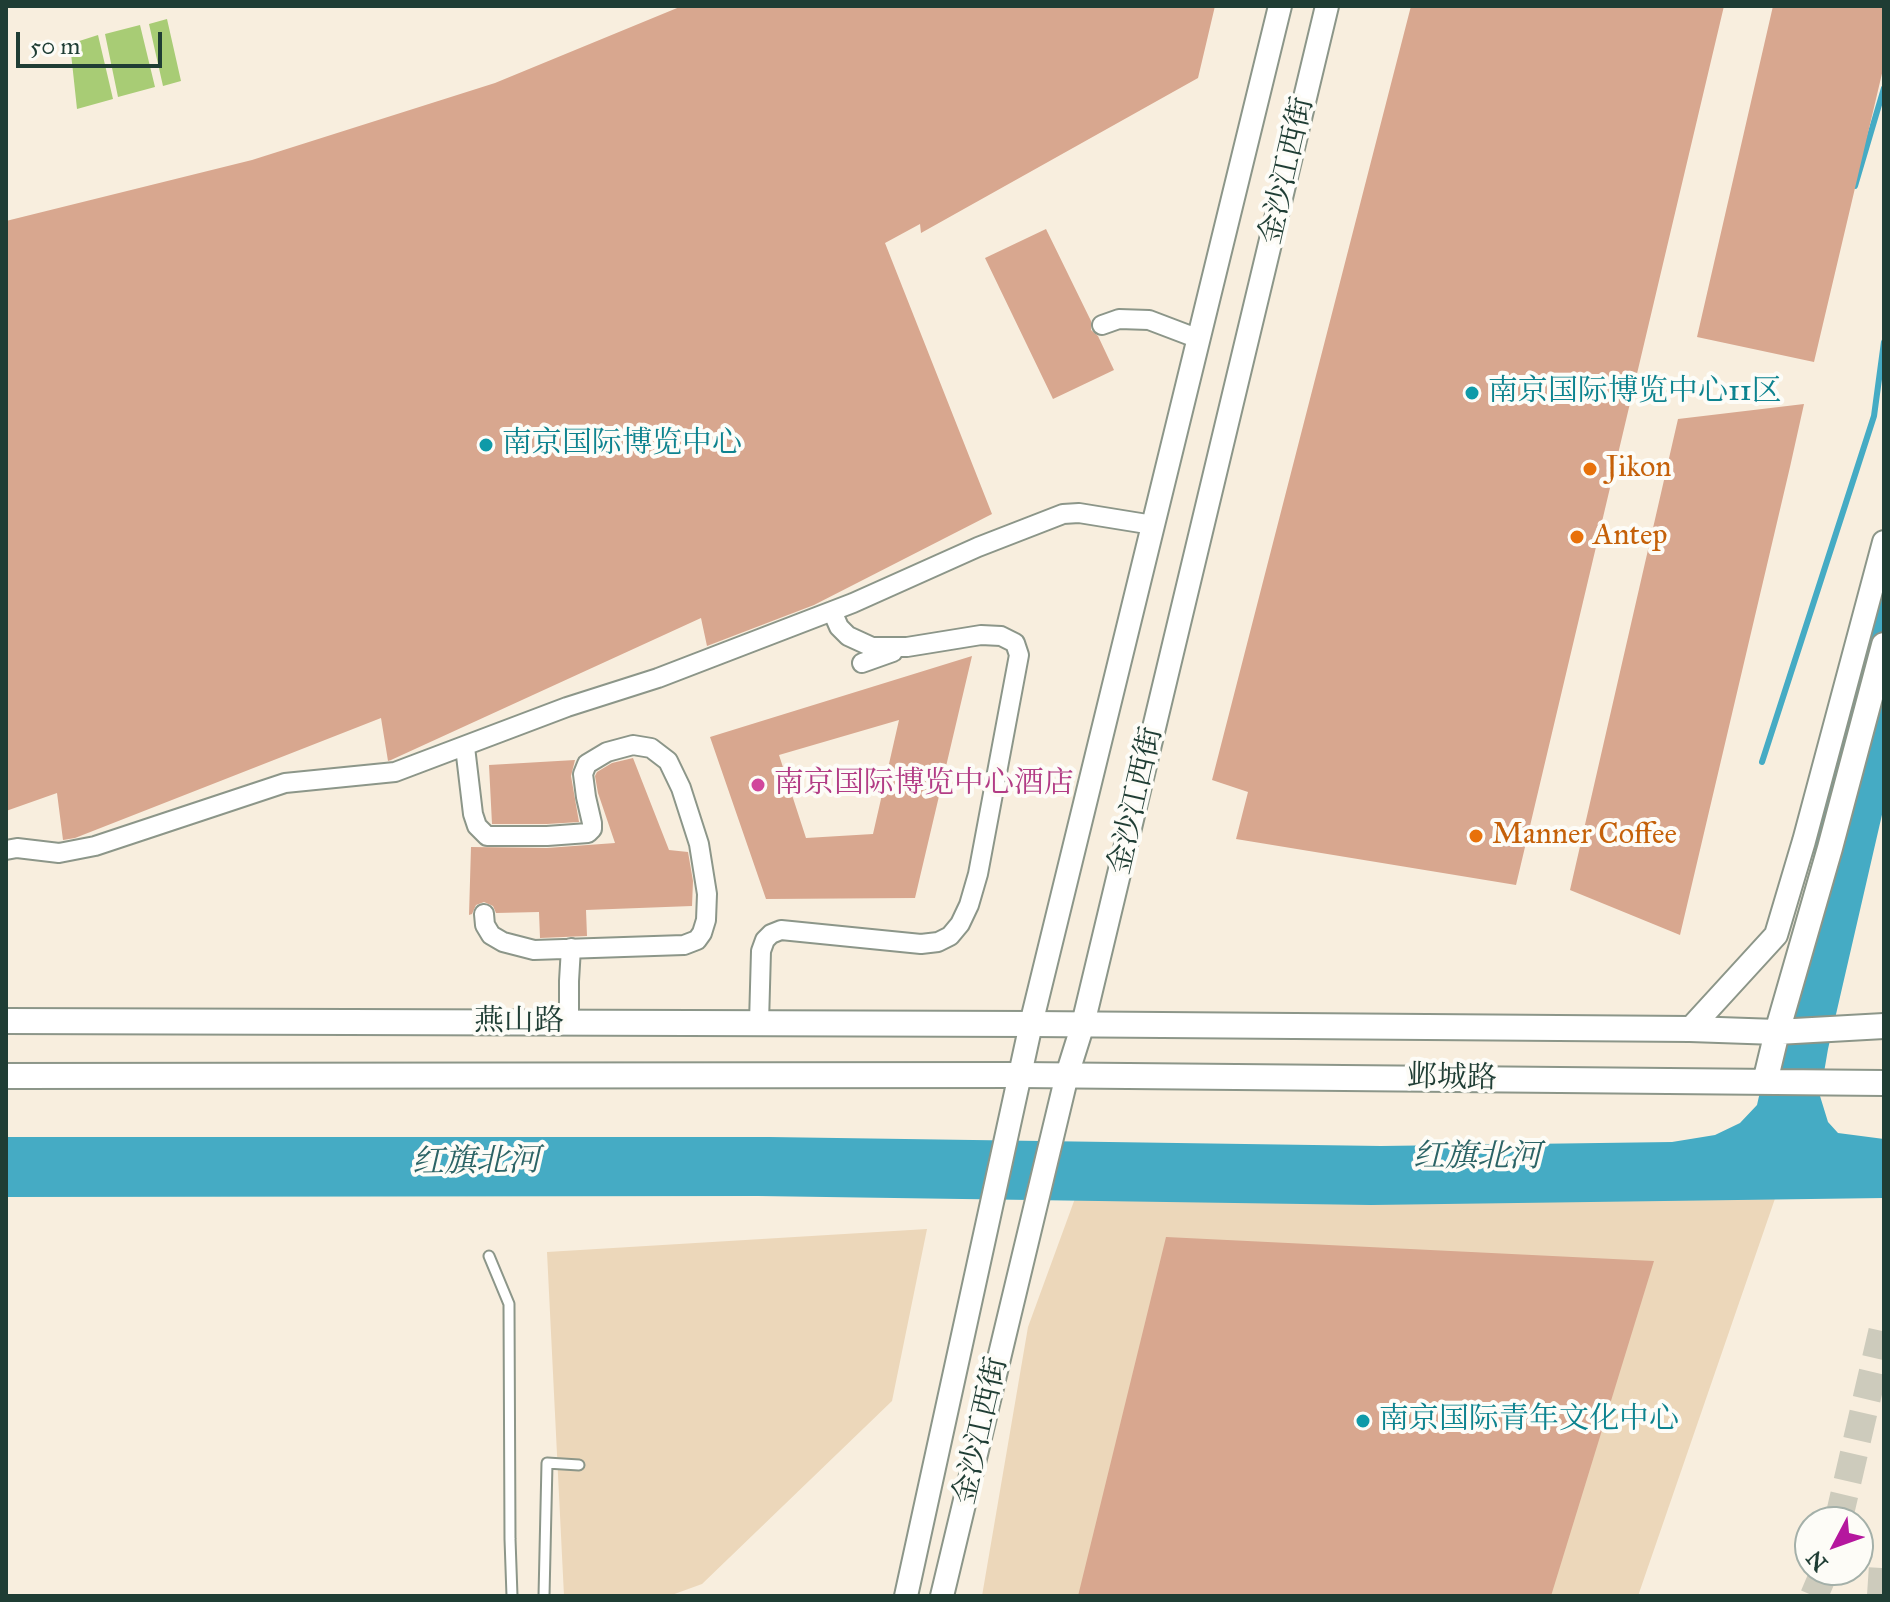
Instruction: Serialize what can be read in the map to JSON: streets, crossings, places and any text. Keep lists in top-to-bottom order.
{
  "streets": {
    "main road": ["燕山路", "邺城路"],
    "street": ["金沙江西街"]
  },
  "crossings": [
    ["金沙江西街", "燕山路"],
    ["金沙江西街", "邺城路"],
    ["燕山路", "邺城路"]
  ],
  "water": ["红旗北河"],
  "places": [
    "南京国际博览中心11区",
    "南京国际博览中心",
    "Jikon",
    "Antep",
    "南京国际博览中心酒店",
    "Manner Coffee",
    "南京国际青年文化中心"
  ],
  "scale_bar": "50 m",
  "north": "bottom left"
}
